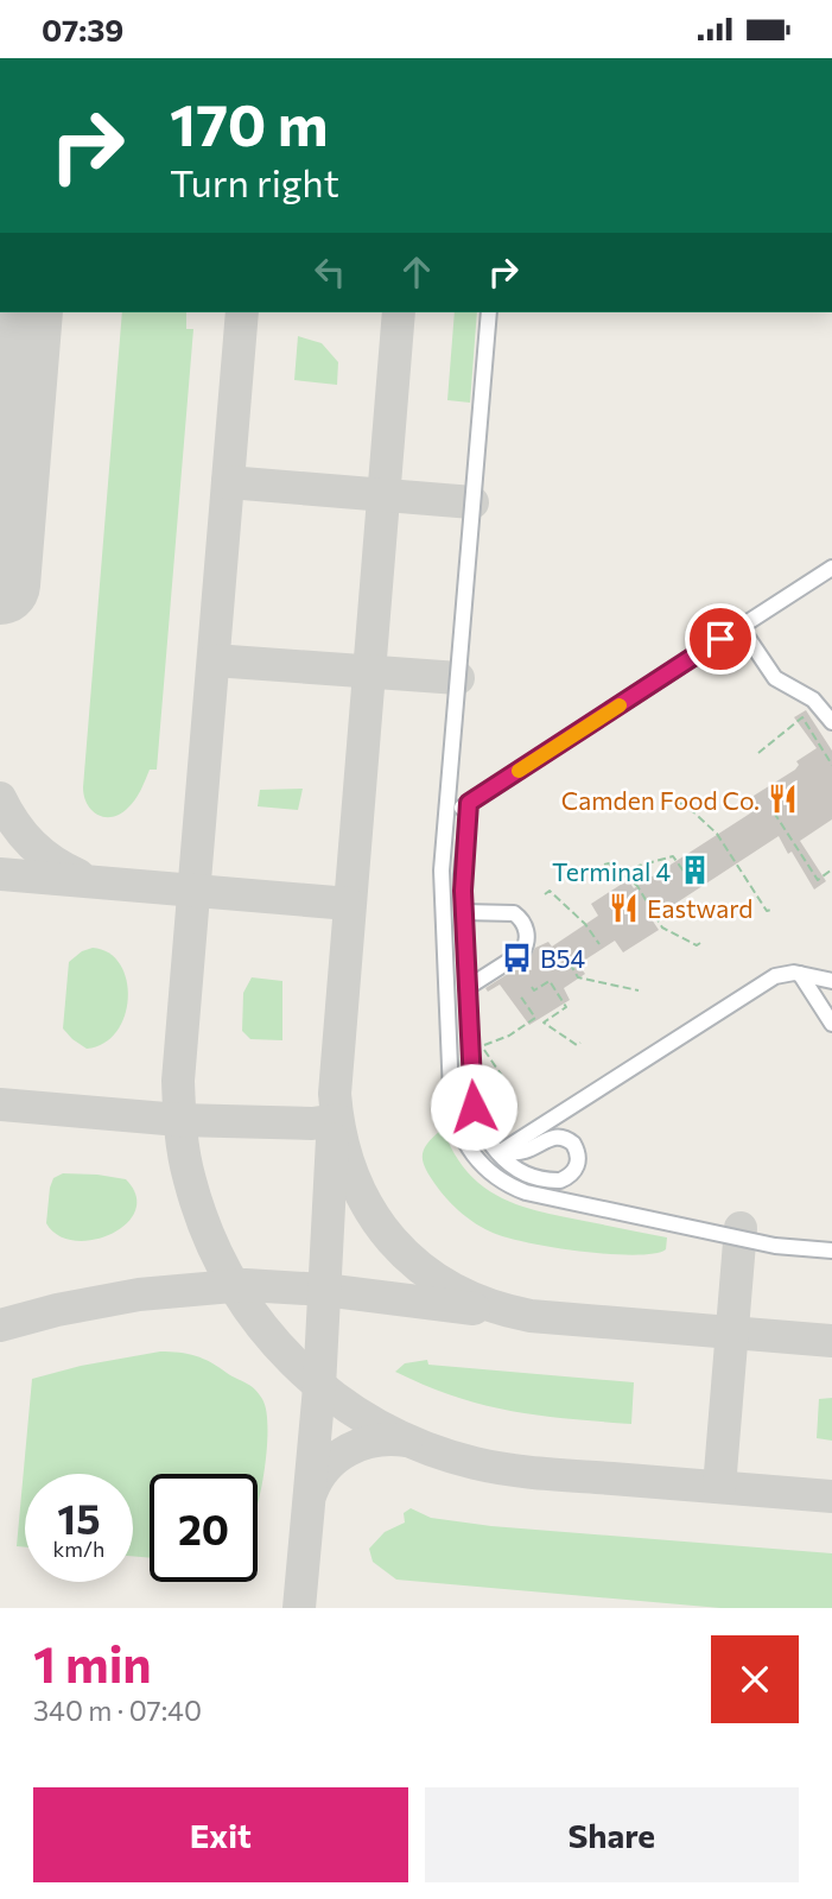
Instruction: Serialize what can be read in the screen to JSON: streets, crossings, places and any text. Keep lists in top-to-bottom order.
{
  "places": {
    "restaurant": ["Camden Food Co.", "Eastward"],
    "building": ["Terminal 4"],
    "bus stop": ["B54"]
  },
  "page": {
    "status": "07:39",
    "turn": ["170 m", "Turn right"],
    "speed": "15 km/h",
    "limit": "20",
    "heading": ["1 min", "340 m · 07:40"],
    "buttons": ["Exit", "Share"]
  }
}
